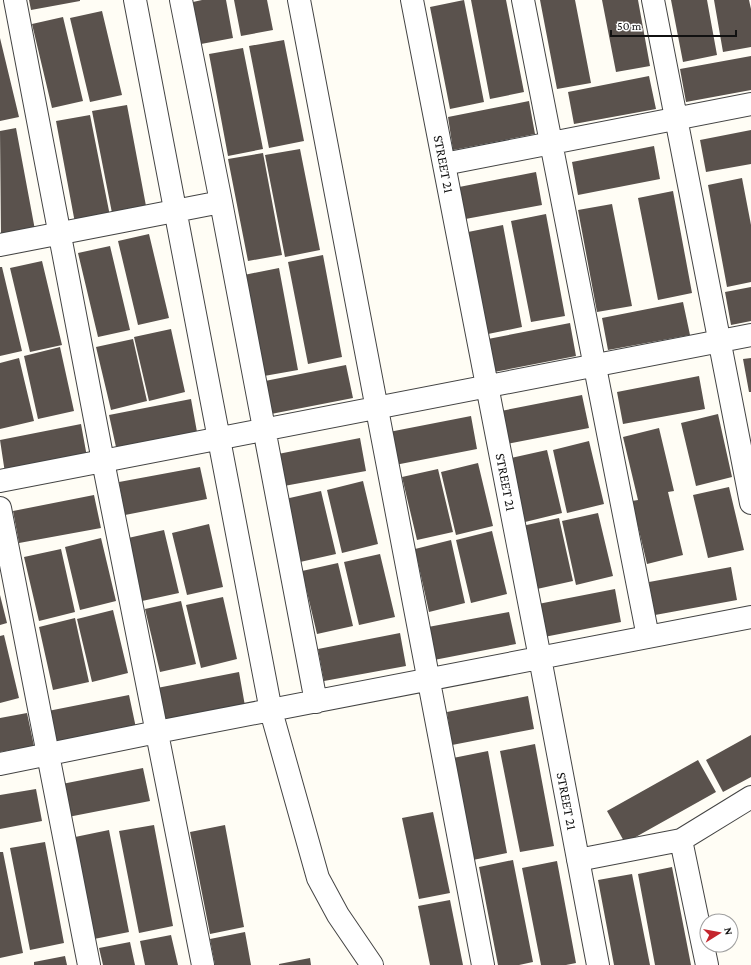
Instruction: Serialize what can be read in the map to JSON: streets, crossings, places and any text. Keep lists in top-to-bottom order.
{
  "streets": {
    "street": ["STREET 21"]
  },
  "scale_bar": "50 m",
  "north": "right"
}
